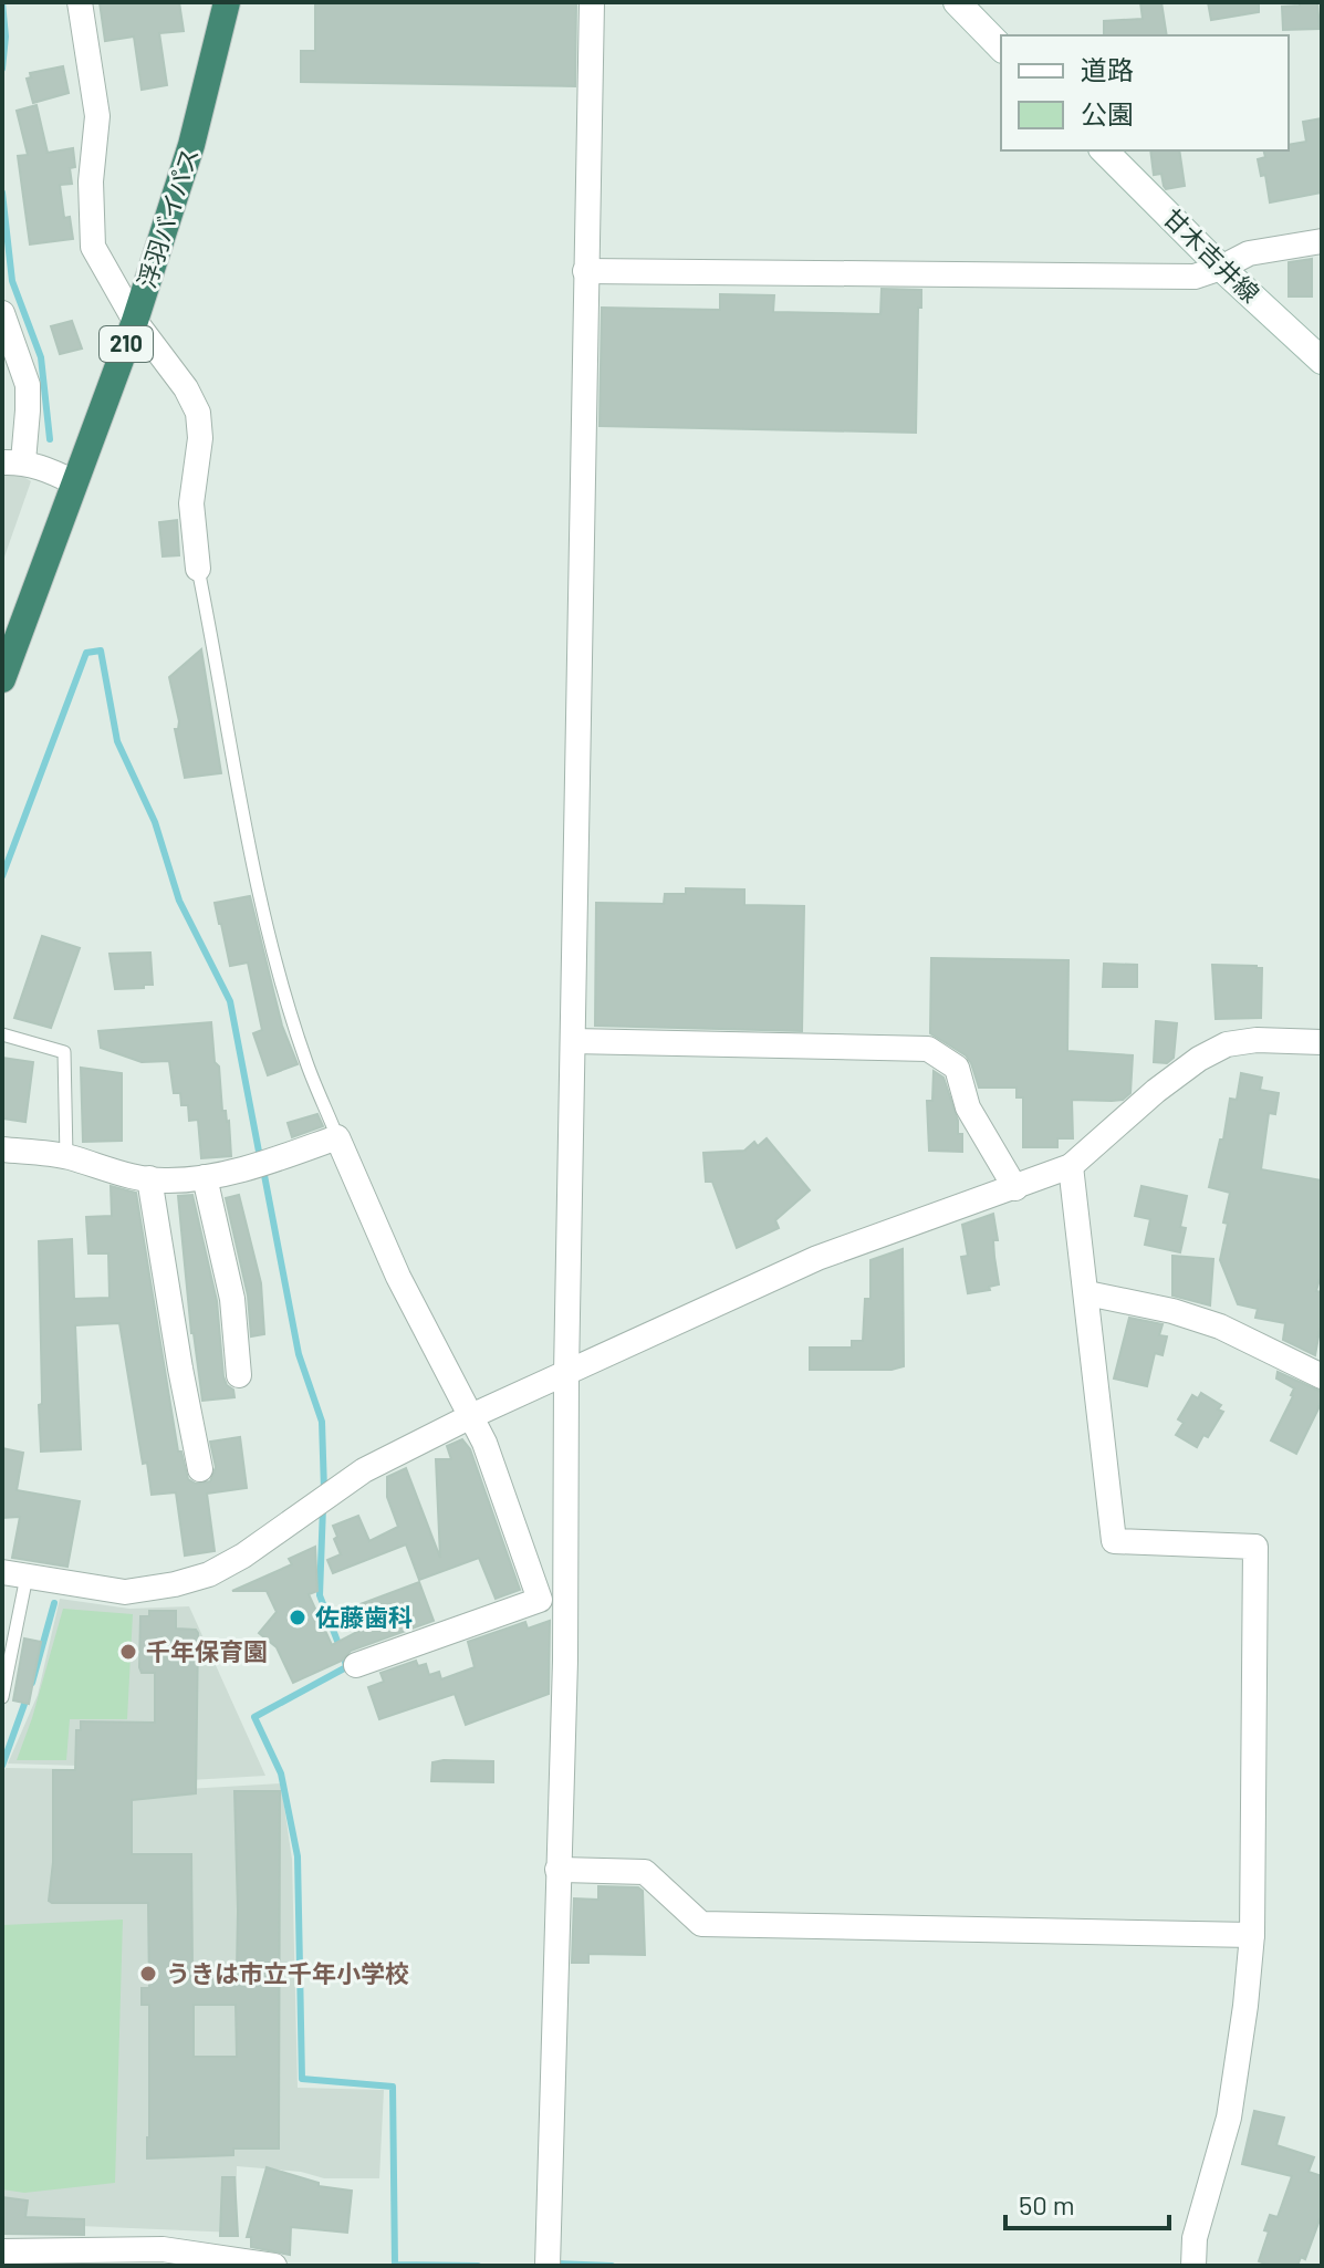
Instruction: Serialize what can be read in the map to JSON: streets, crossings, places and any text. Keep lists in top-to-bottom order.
{
  "streets": {
    "highway": ["浮羽バイパス", "210"],
    "main road": ["甘木吉井線"]
  },
  "places": ["佐藤歯科", "千年保育園", "うきは市立千年小学校"],
  "legend": ["道路", "公園"],
  "scale_bar": "50 m"
}
